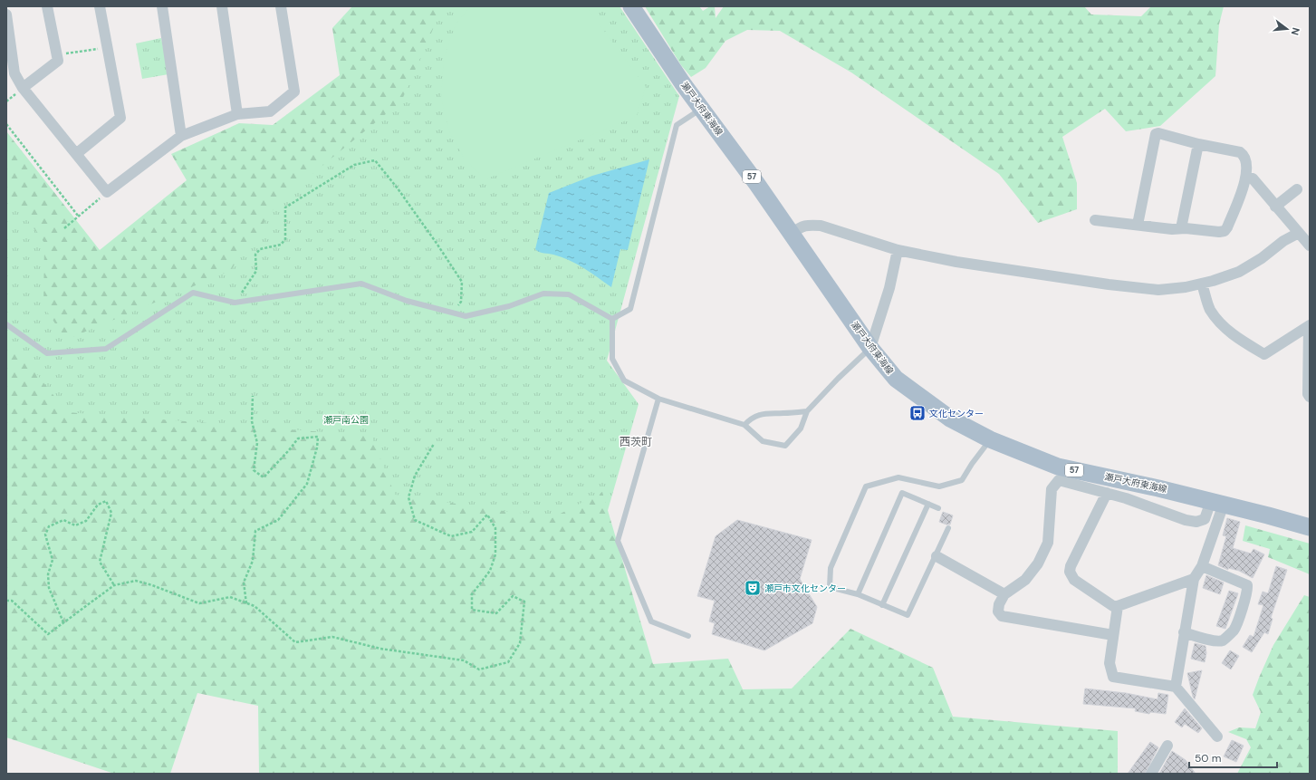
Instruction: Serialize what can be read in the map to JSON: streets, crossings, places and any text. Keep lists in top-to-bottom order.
{
  "streets": {
    "main road": ["瀬戸大府東海線", "57"]
  },
  "districts": ["西茨町"],
  "parks": ["瀬戸南公園"],
  "places": {
    "bus stop": ["文化センター"],
    "theatre": ["瀬戸市文化センター"]
  },
  "scale_bar": "50 m",
  "north": "right"
}
